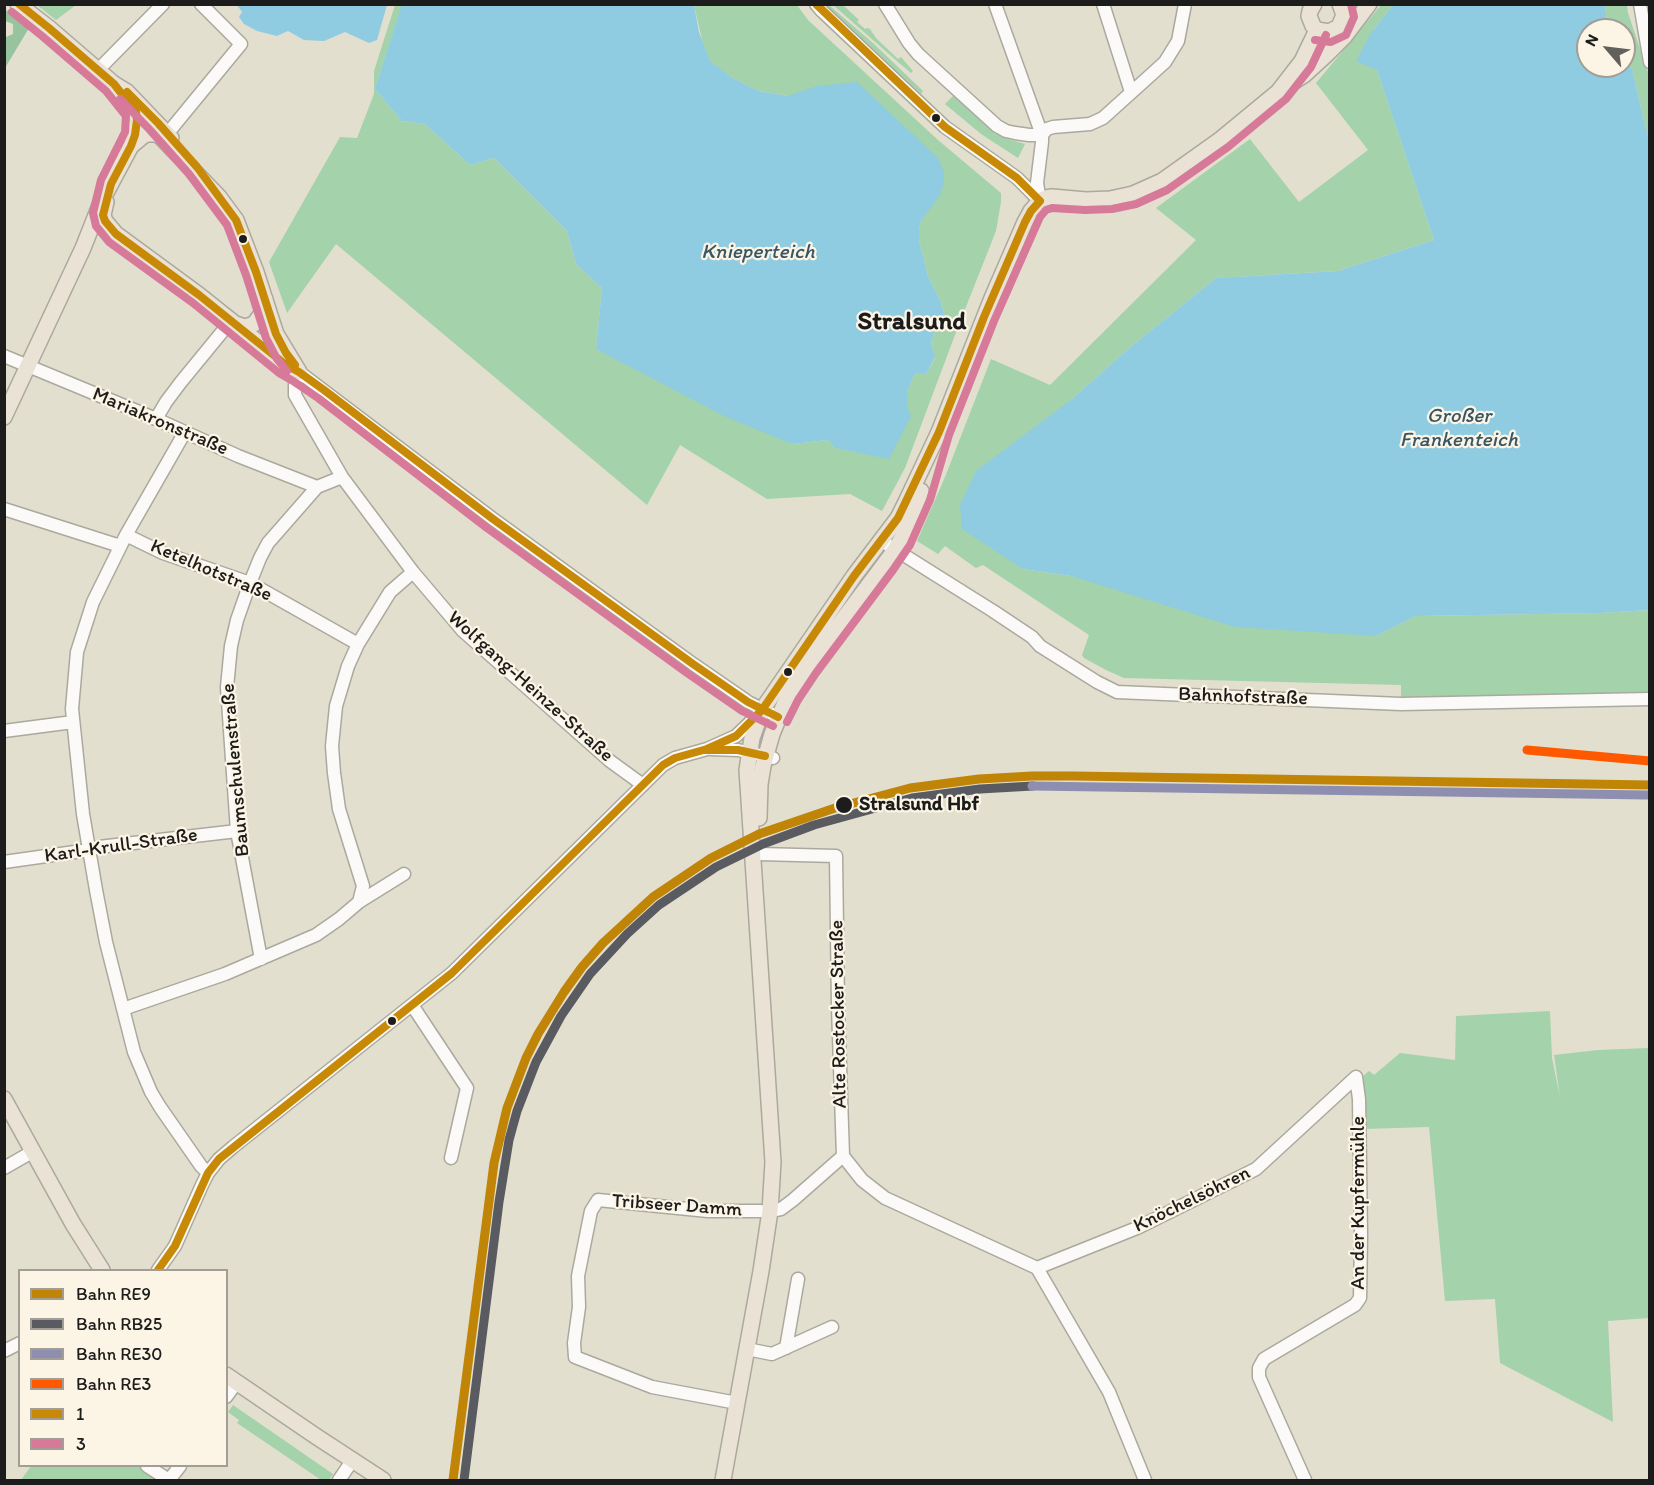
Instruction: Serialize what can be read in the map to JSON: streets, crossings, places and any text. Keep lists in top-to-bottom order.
{
  "streets": {
    "main road": ["Tribseer Damm"],
    "street": [
      "Mariakronstraße",
      "Ketelhotstraße",
      "Wolfgang-Heinze-Straße",
      "Bahnhofstraße",
      "Baumschulenstraße",
      "Karl-Krull-Straße",
      "Alte Rostocker Straße",
      "Knöchelsöhren",
      "An der Kupfermühle"
    ]
  },
  "crossings": [
    ["Mariakronstraße", "Baumschulenstraße"],
    ["Ketelhotstraße", "Baumschulenstraße"],
    ["Wolfgang-Heinze-Straße", "Baumschulenstraße"],
    ["Bahnhofstraße", "Tribseer Damm"],
    ["Baumschulenstraße", "Karl-Krull-Straße"],
    ["Alte Rostocker Straße", "Tribseer Damm"],
    ["Knöchelsöhren", "An der Kupfermühle"]
  ],
  "districts": ["Stralsund"],
  "water": ["Knieperteich", "Großer Frankenteich"],
  "places": ["Stralsund Hbf"],
  "lines": [
    "transit line 1",
    "transit line 3",
    "rail line RE3",
    "rail line RE9",
    "rail line RB25",
    "rail line RE30"
  ],
  "legend": [
    "Bahn RE9",
    "Bahn RB25",
    "Bahn RE30",
    "Bahn RE3",
    "1",
    "3"
  ],
  "north": "top left"
}
